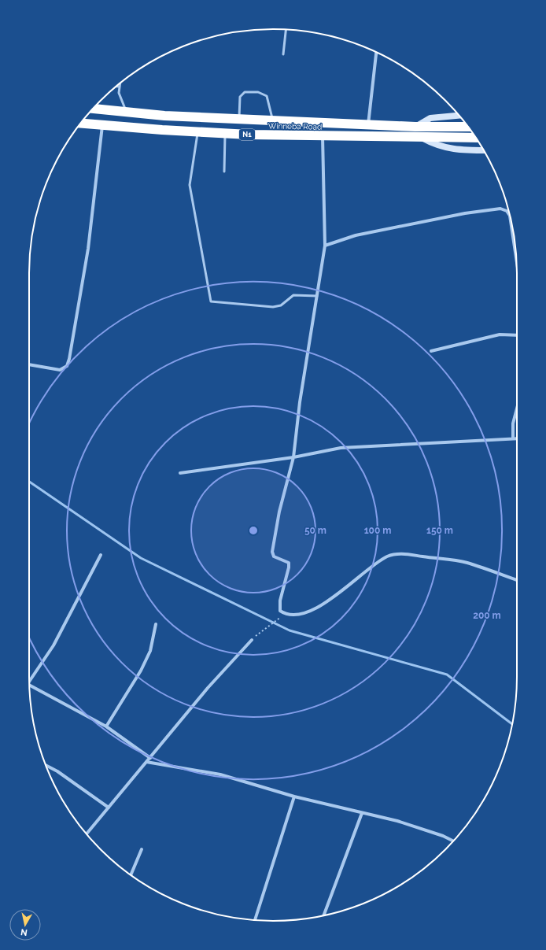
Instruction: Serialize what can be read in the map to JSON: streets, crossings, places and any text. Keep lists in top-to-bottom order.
{
  "streets": {
    "highway": ["Winneba Road", "N1"]
  },
  "north": "bottom",
  "rings": [
    "50 m",
    "100 m",
    "150 m",
    "200 m"
  ]
}
